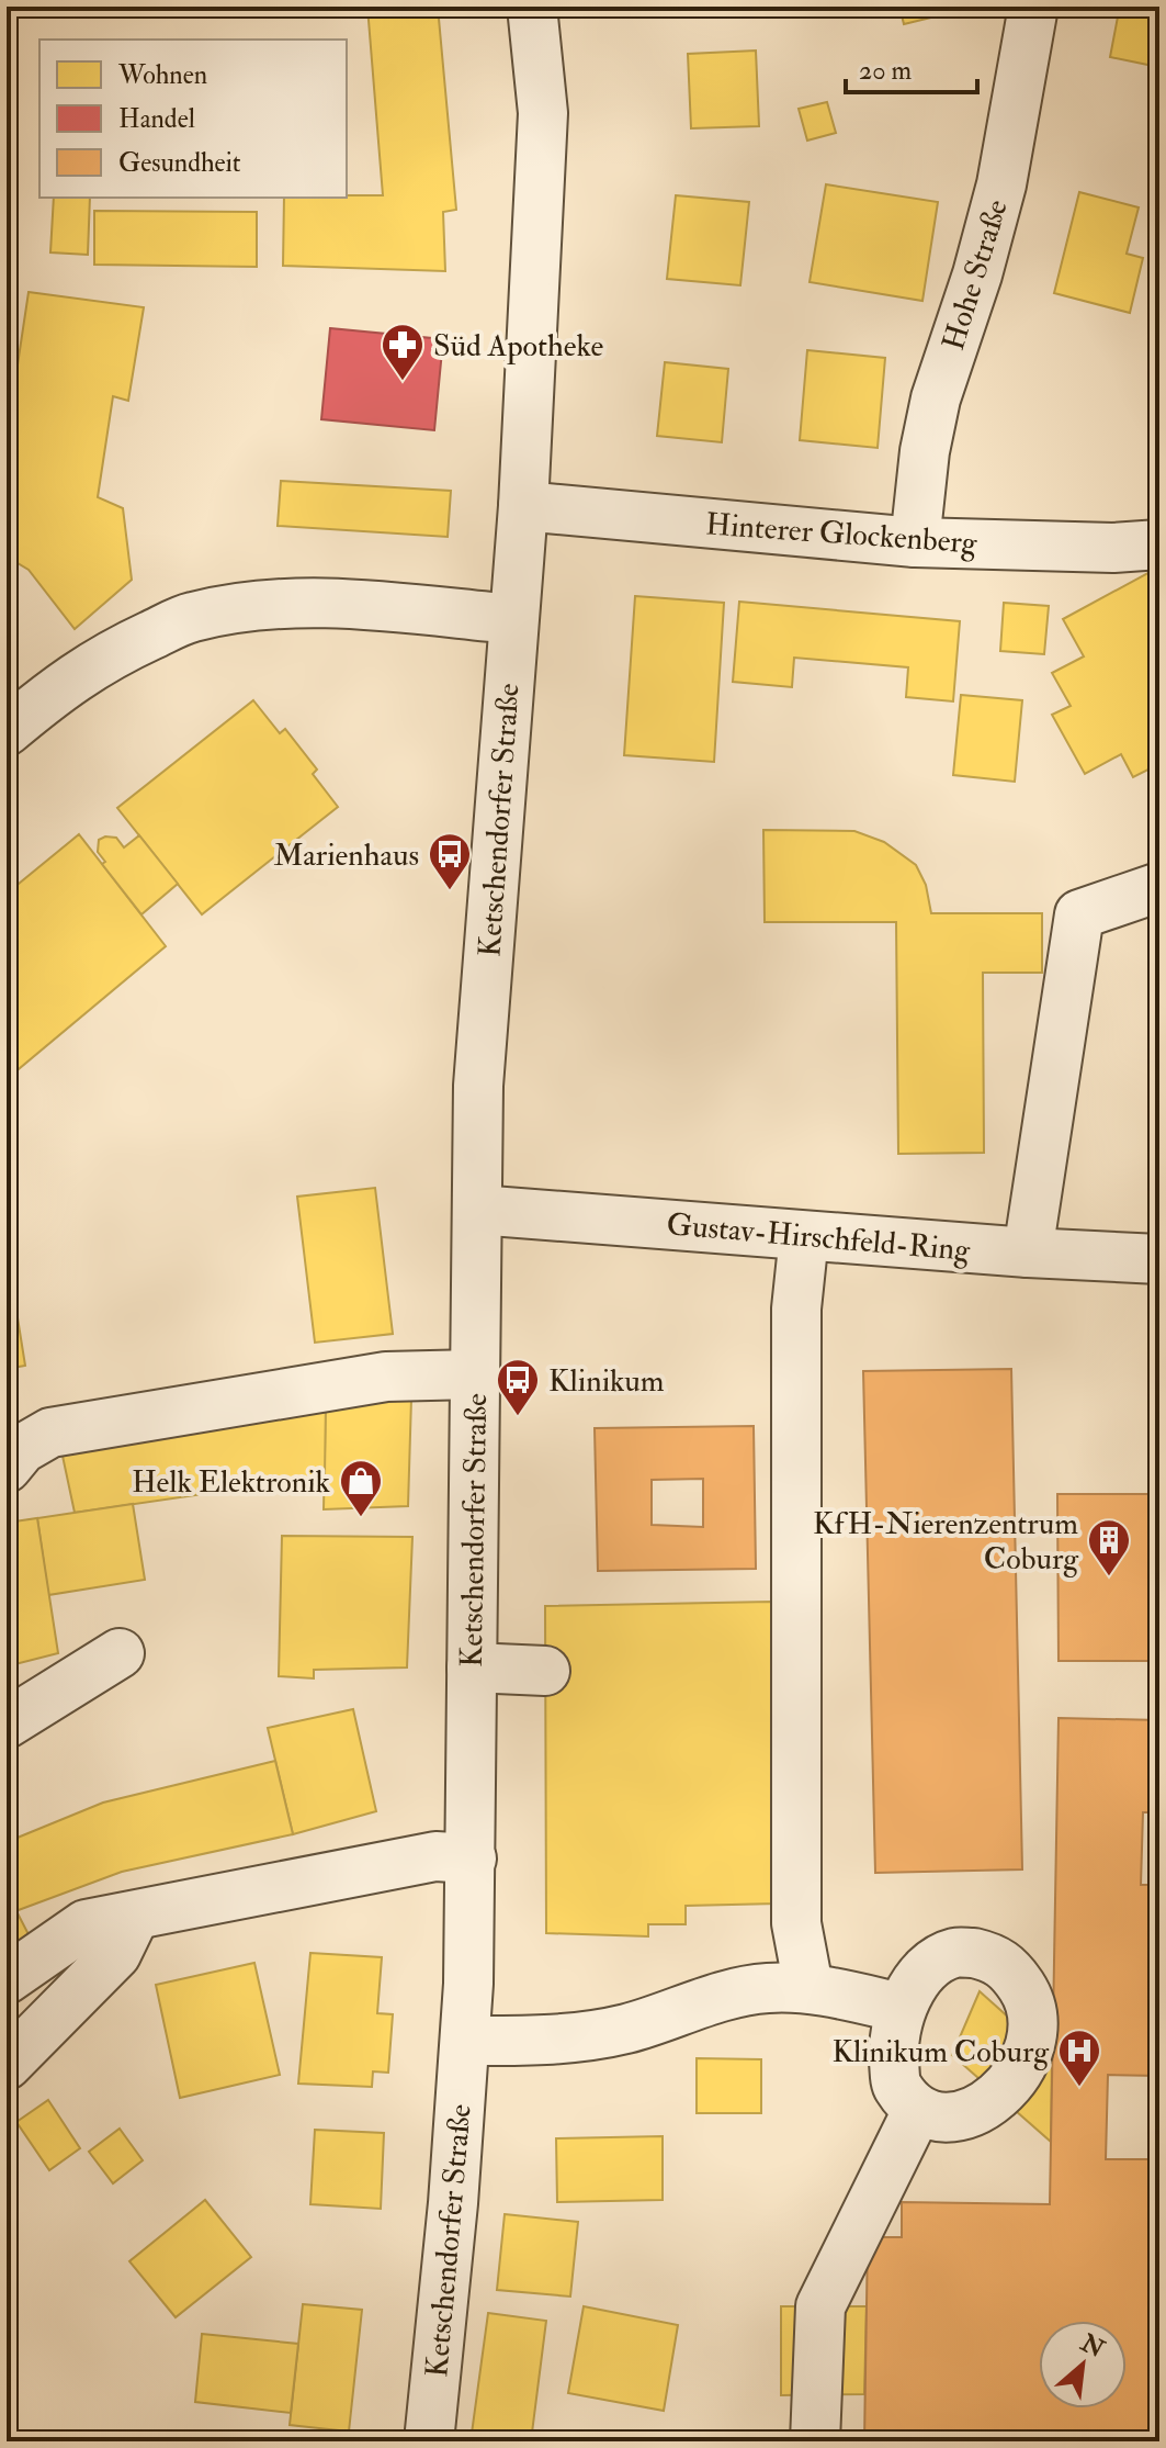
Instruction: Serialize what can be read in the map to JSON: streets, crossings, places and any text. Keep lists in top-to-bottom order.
{
  "streets": {
    "street": [
      "Hohe Straße",
      "Hinterer Glockenberg",
      "Ketschendorfer Straße",
      "Gustav-Hirschfeld-Ring"
    ]
  },
  "crossings": [
    ["Hohe Straße", "Hinterer Glockenberg"],
    ["Hinterer Glockenberg", "Ketschendorfer Straße"],
    ["Ketschendorfer Straße", "Gustav-Hirschfeld-Ring"]
  ],
  "places": {
    "pharmacy": ["Süd Apotheke"],
    "bus stop": ["Marienhaus", "Klinikum"],
    "shop": ["Helk Elektronik"],
    "building": ["KfH-Nierenzentrum Coburg"],
    "hospital": ["Klinikum Coburg"]
  },
  "legend": ["Wohnen", "Handel", "Gesundheit"],
  "scale_bar": "20 m",
  "north": "top right"
}
